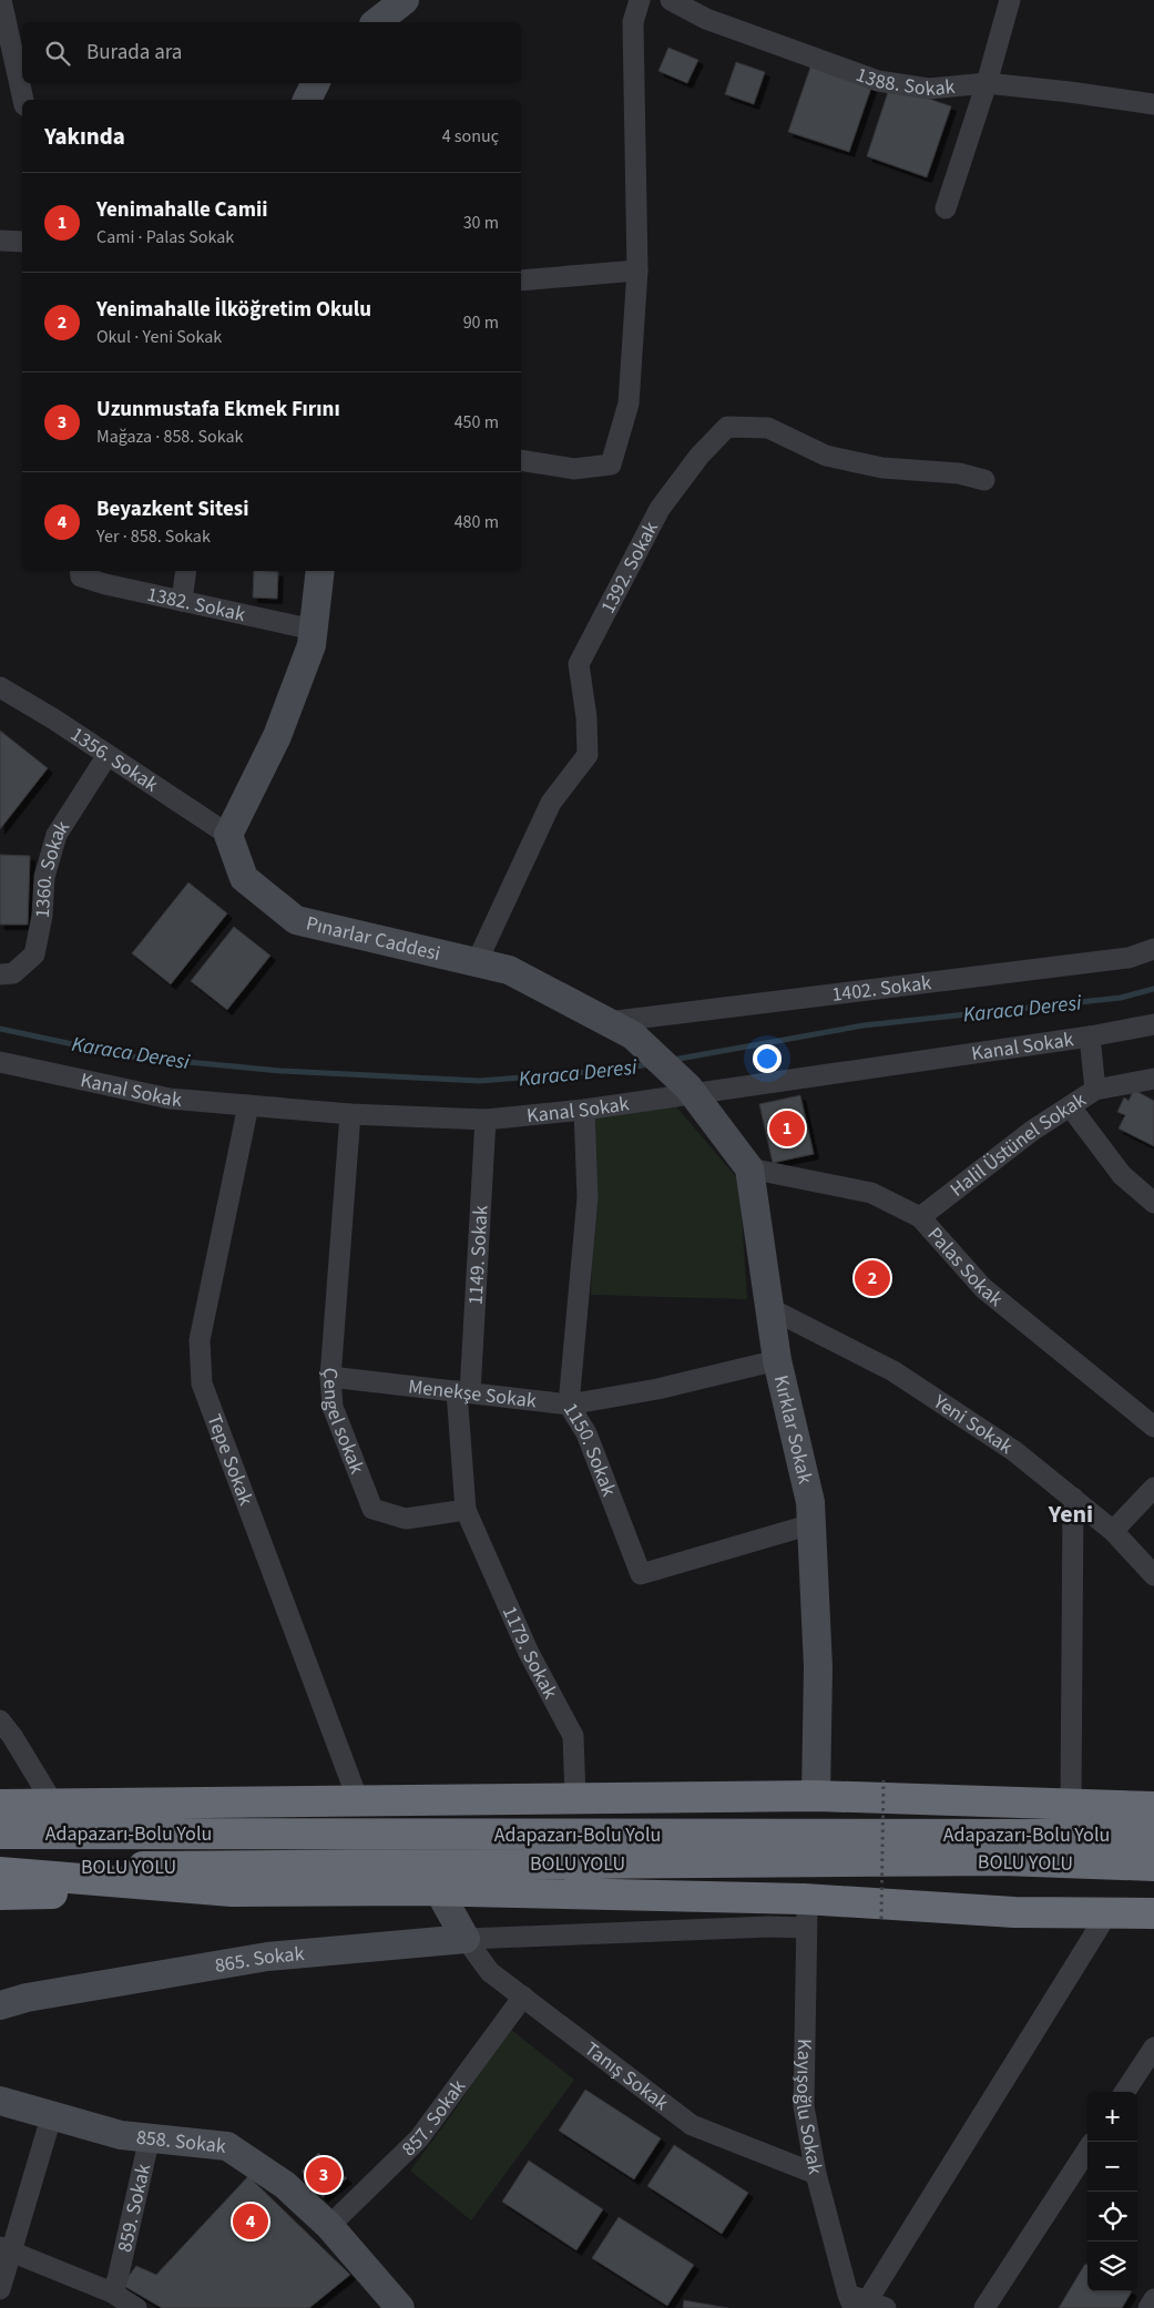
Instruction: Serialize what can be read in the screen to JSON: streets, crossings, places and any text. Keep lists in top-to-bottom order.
{
  "streets": {
    "highway": ["Adapazarı-Bolu Yolu", "BOLU YOLU"],
    "street": [
      "1388. Sokak",
      "1392. Sokak",
      "1382. Sokak",
      "1356. Sokak",
      "1360. Sokak",
      "Pınarlar Caddesi",
      "1402. Sokak",
      "Kanal Sokak",
      "Halil Üstünel Sokak",
      "1149. Sokak",
      "Palas Sokak",
      "Menekşe Sokak",
      "Çengel sokak",
      "Yeni Sokak",
      "Kırklar Sokak",
      "1150. Sokak",
      "Tepe Sokak",
      "1179. Sokak",
      "865. Sokak",
      "Tanış Sokak",
      "Kayışoğlu Sokak",
      "857. Sokak",
      "858. Sokak",
      "859. Sokak"
    ]
  },
  "crossings": [
    ["1392. Sokak", "Pınarlar Caddesi"],
    ["1356. Sokak", "1360. Sokak"],
    ["1356. Sokak", "Pınarlar Caddesi"],
    ["Pınarlar Caddesi", "1402. Sokak"],
    ["Pınarlar Caddesi", "Kanal Sokak"],
    ["Pınarlar Caddesi", "Kırklar Sokak"],
    ["Kanal Sokak", "1149. Sokak"],
    ["Kanal Sokak", "Çengel sokak"],
    ["Kanal Sokak", "Kırklar Sokak"],
    ["Kanal Sokak", "1150. Sokak"],
    ["Kanal Sokak", "Tepe Sokak"],
    ["Halil Üstünel Sokak", "Palas Sokak"],
    ["1149. Sokak", "Menekşe Sokak"],
    ["Palas Sokak", "Kırklar Sokak"],
    ["Menekşe Sokak", "Çengel sokak"],
    ["Menekşe Sokak", "Kırklar Sokak"],
    ["Menekşe Sokak", "1150. Sokak"],
    ["Çengel sokak", "1179. Sokak"],
    ["Yeni Sokak", "Kırklar Sokak"],
    ["Kırklar Sokak", "1150. Sokak"],
    ["865. Sokak", "Tanış Sokak"],
    ["Tanış Sokak", "Kayışoğlu Sokak"],
    ["Tanış Sokak", "857. Sokak"],
    ["857. Sokak", "858. Sokak"],
    ["858. Sokak", "859. Sokak"]
  ],
  "districts": ["Yeni"],
  "water": ["Karaca Deresi"],
  "page": {
    "search": "Burada ara",
    "heading": ["Yakında", "4 sonuç"],
    "list": [
      {
        "mark": "1",
        "name": "Yenimahalle Camii",
        "note": "Cami · Palas Sokak",
        "value": "30 m"
      },
      {
        "mark": "2",
        "name": "Yenimahalle İlköğretim Okulu",
        "note": "Okul · Yeni Sokak",
        "value": "90 m"
      },
      {
        "mark": "3",
        "name": "Uzunmustafa Ekmek Fırını",
        "note": "Mağaza · 858. Sokak",
        "value": "450 m"
      },
      {
        "mark": "4",
        "name": "Beyazkent Sitesi",
        "note": "Yer · 858. Sokak",
        "value": "480 m"
      }
    ],
    "pins": [
      "1",
      "2",
      "3",
      "4"
    ],
    "map_buttons": ["+", "−"]
  }
}
